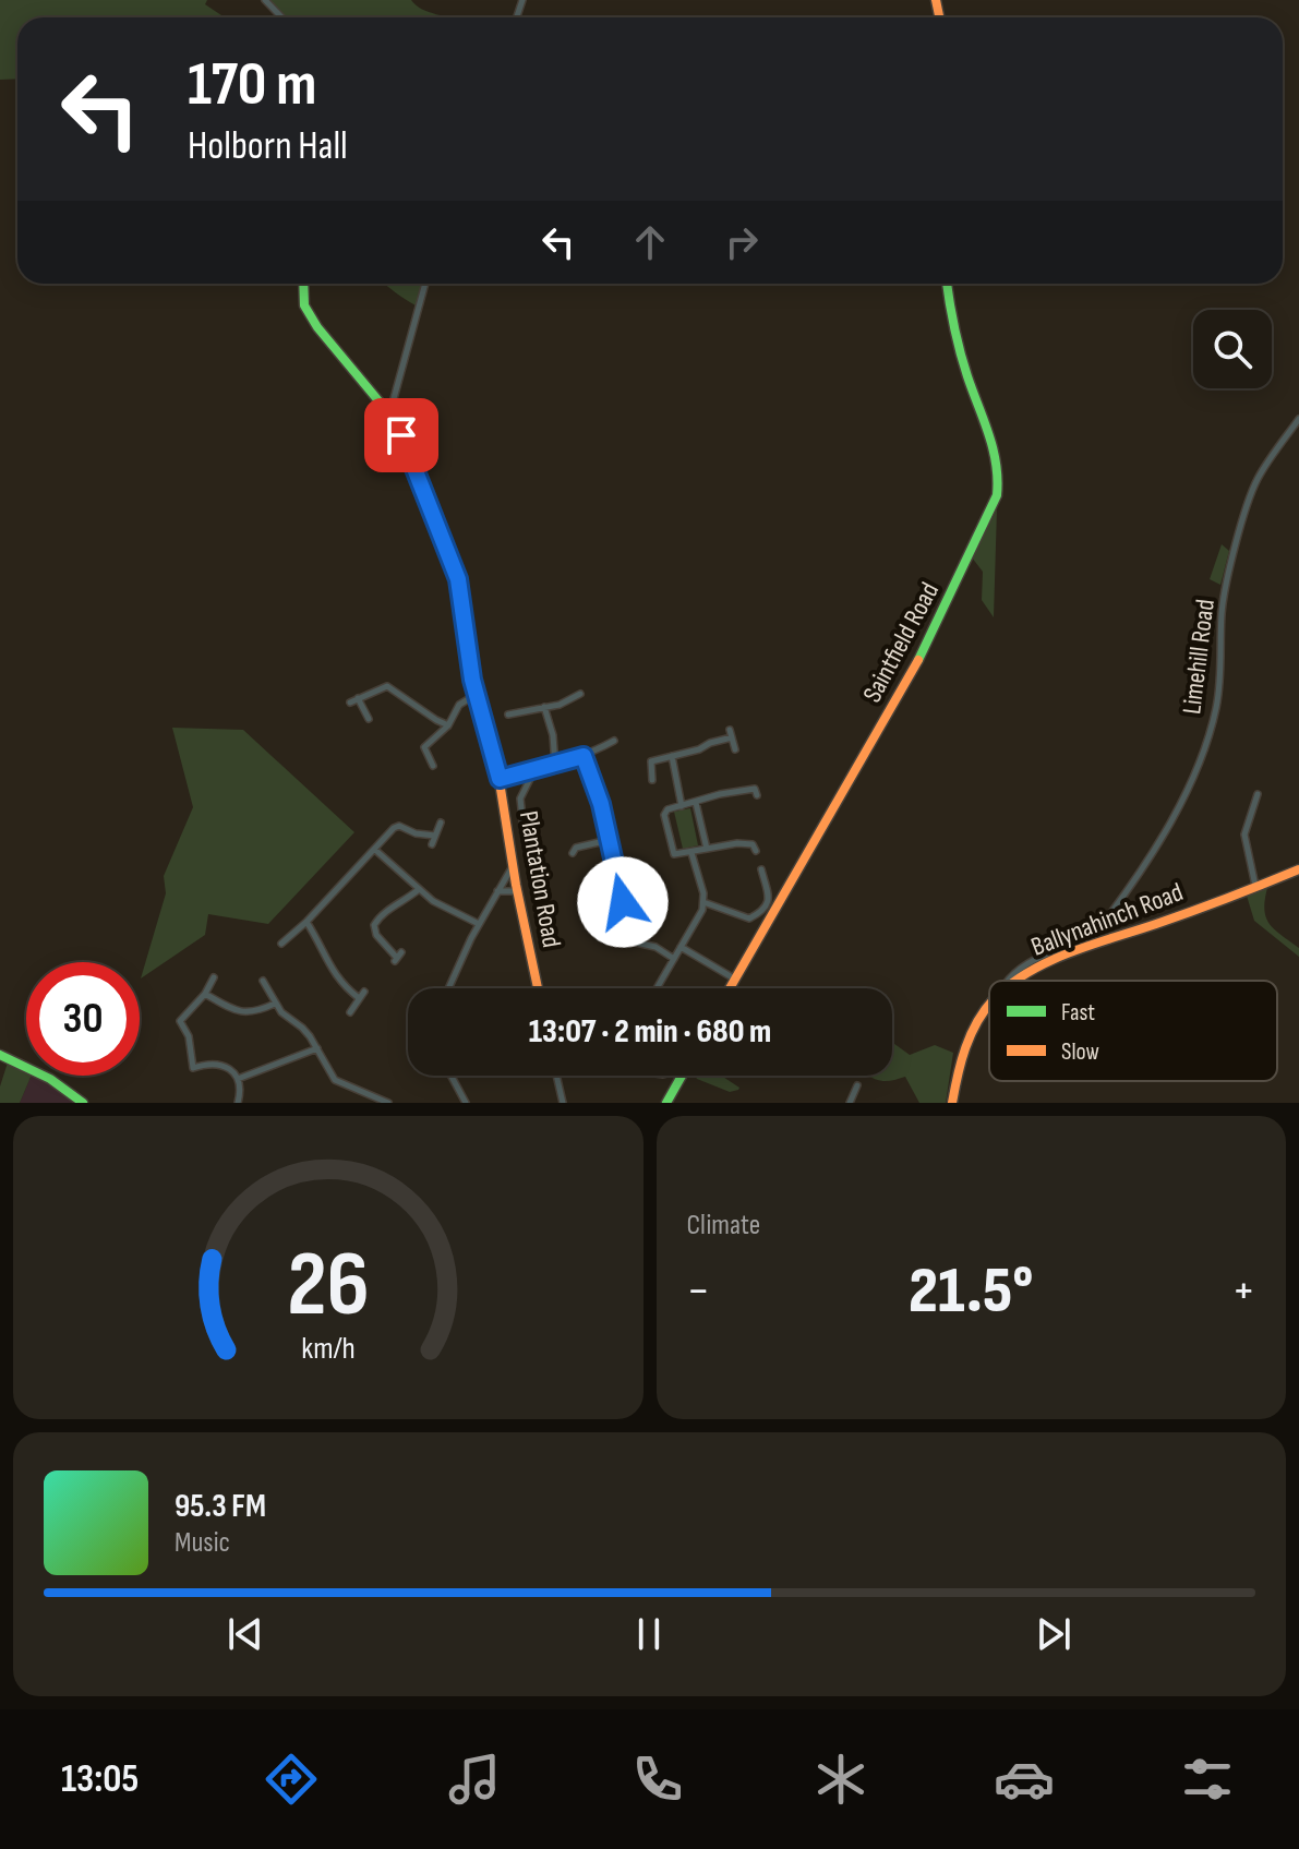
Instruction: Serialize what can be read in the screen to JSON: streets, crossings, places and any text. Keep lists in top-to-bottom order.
{
  "streets": {
    "street": [
      "Saintfield Road",
      "Limehill Road",
      "Plantation Road",
      "Ballynahinch Road"
    ]
  },
  "legend": ["Fast", "Slow"],
  "page": {
    "turn": ["170 m", "Holborn Hall"],
    "limit": "30",
    "trip": "13:07 · 2 min · 680 m",
    "tile": "Climate",
    "heat": ["−", "21.5°", "+"],
    "song": ["95.3 FM", "Music"],
    "tabs": "13:05",
    "gauge": ["26", "km/h"]
  }
}
